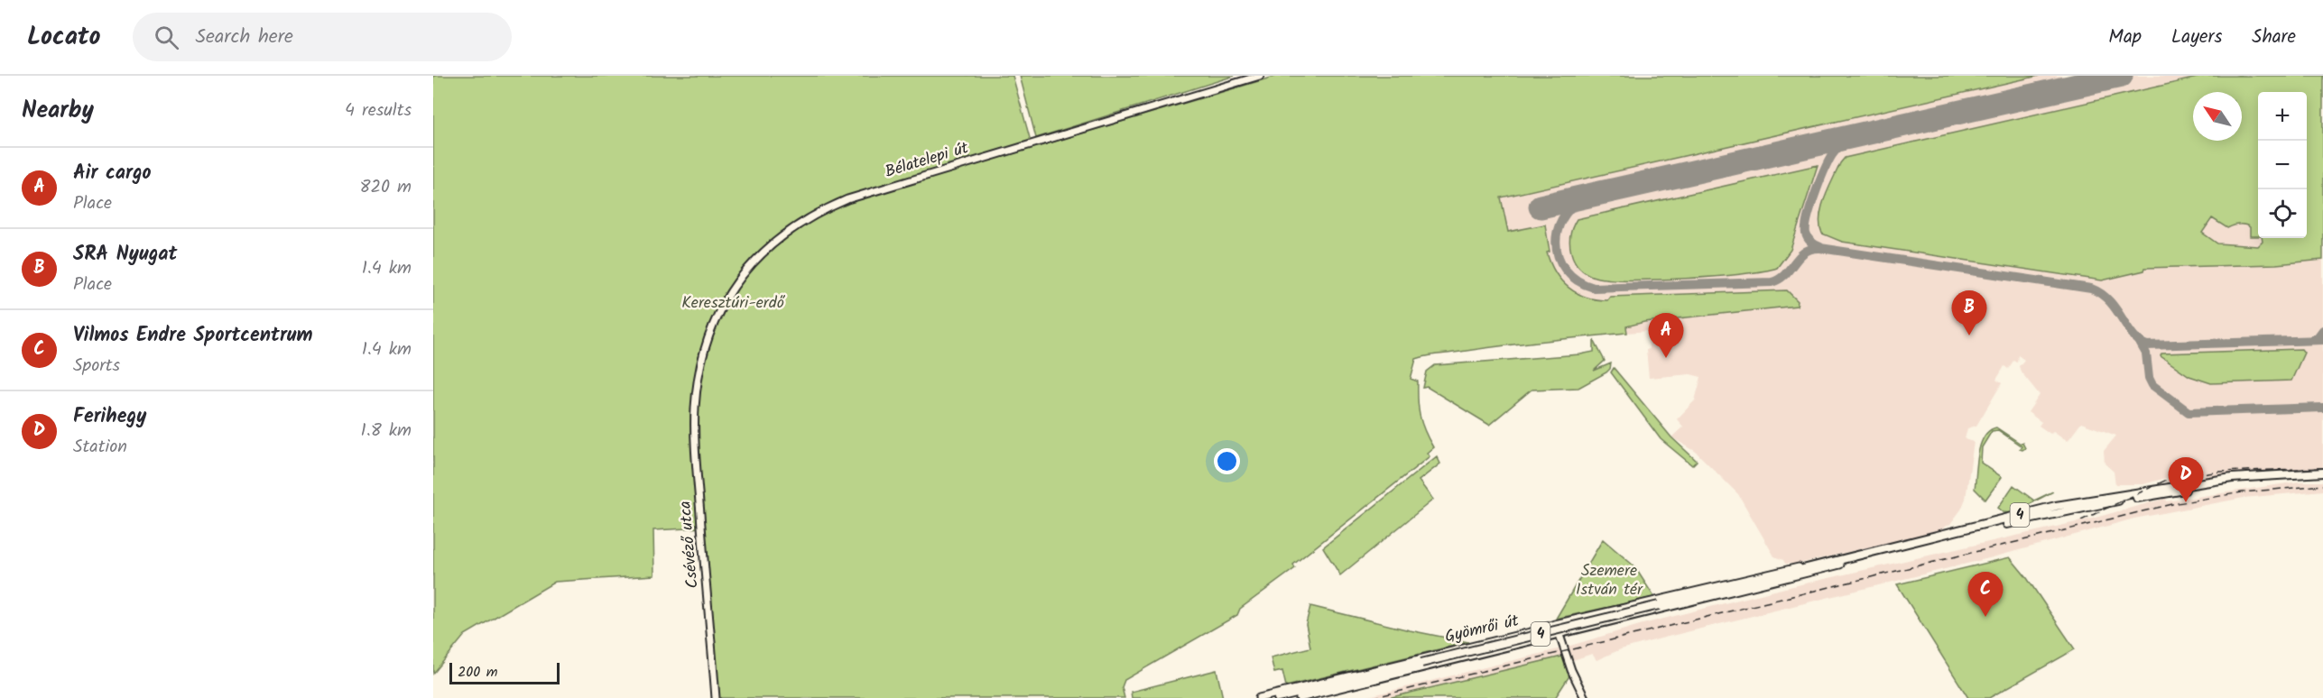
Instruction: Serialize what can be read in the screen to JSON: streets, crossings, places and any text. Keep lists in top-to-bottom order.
{
  "streets": {
    "main road": ["4"],
    "street": ["Bélatelepi út", "Csévéző utca", "Gyömrői út"]
  },
  "crossings": [
    ["Bélatelepi út", "Csévéző utca"],
    ["4", "Gyömrői út"]
  ],
  "parks": ["Keresztúri-erdő", "Szemere István tér"],
  "scale_bar": "200 m",
  "north": "top left",
  "page": {
    "header": "Locato",
    "search": "Search here",
    "nav": ["Map", "Layers", "Share"],
    "heading": ["Nearby", "4 results"],
    "map_buttons": ["+", "−"],
    "list": [
      {
        "mark": "A",
        "name": "Air cargo",
        "note": "Place",
        "value": "820 m"
      },
      {
        "mark": "B",
        "name": "SRA Nyugat",
        "note": "Place",
        "value": "1.4 km"
      },
      {
        "mark": "C",
        "name": "Vilmos Endre Sportcentrum",
        "note": "Sports",
        "value": "1.4 km"
      },
      {
        "mark": "D",
        "name": "Ferihegy",
        "note": "Station",
        "value": "1.8 km"
      }
    ],
    "pins": [
      "B",
      "A",
      "D",
      "C"
    ],
    "scale": "200 m"
  }
}
